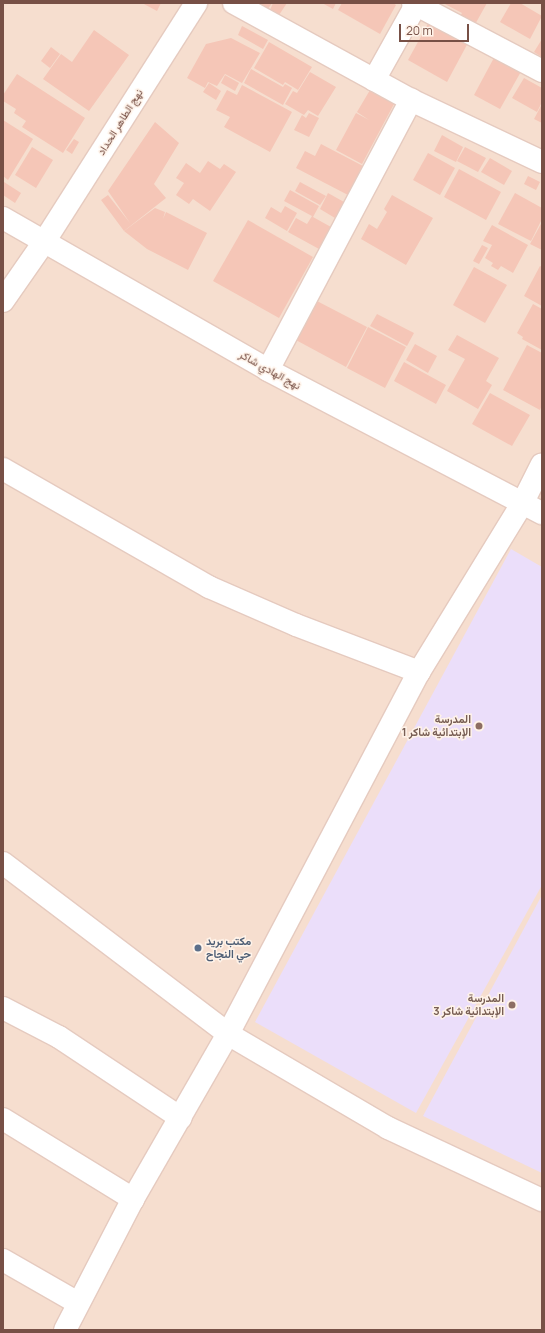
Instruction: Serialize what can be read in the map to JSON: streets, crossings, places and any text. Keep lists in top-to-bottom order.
{
  "streets": {
    "street": ["نهج الطاهر الحداد", "نهج الهادي شاكر"]
  },
  "crossings": [
    ["نهج الطاهر الحداد", "نهج الهادي شاكر"]
  ],
  "places": ["المدرسة الإبتدائية شاكر 1", "مكتب بريد حي النجاح", "المدرسة الإبتدائية شاكر 3"],
  "scale_bar": "20 m"
}
